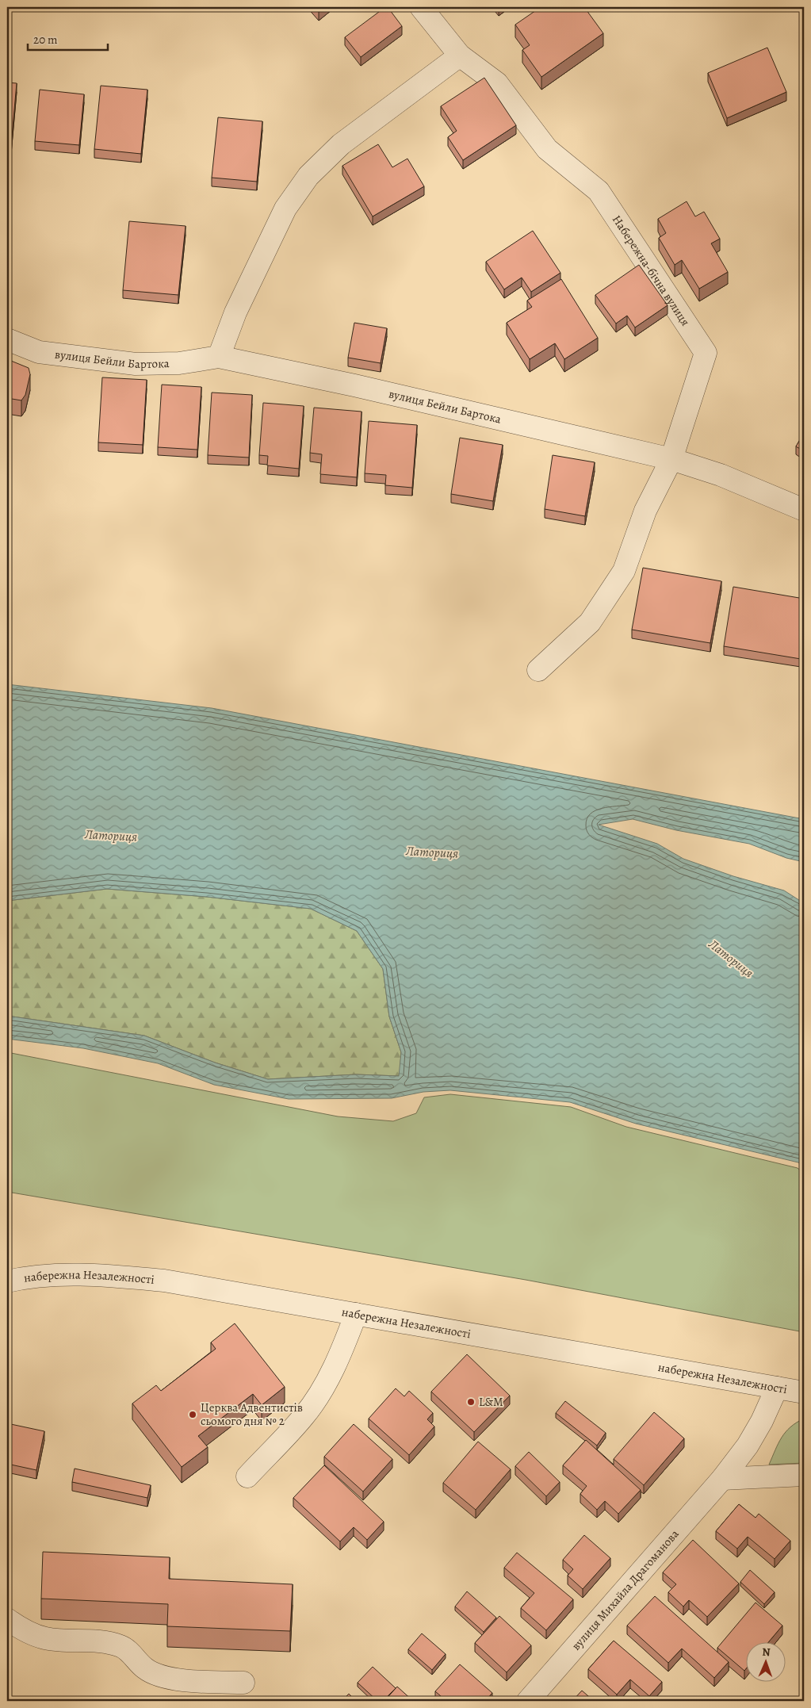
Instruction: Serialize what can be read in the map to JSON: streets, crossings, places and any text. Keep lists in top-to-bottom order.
{
  "streets": {
    "street": [
      "Набережна-бічна вулиця",
      "вулиця Бейли Бартока",
      "набережна Незалежності",
      "вулиця Михайла Драгоманова"
    ]
  },
  "crossings": [
    ["Набережна-бічна вулиця", "вулиця Бейли Бартока"],
    ["набережна Незалежності", "вулиця Михайла Драгоманова"]
  ],
  "water": ["Латориця"],
  "places": ["L&M", "Церква Адвентистів сьомого дня № 2"],
  "scale_bar": "20 m",
  "north": "top"
}
